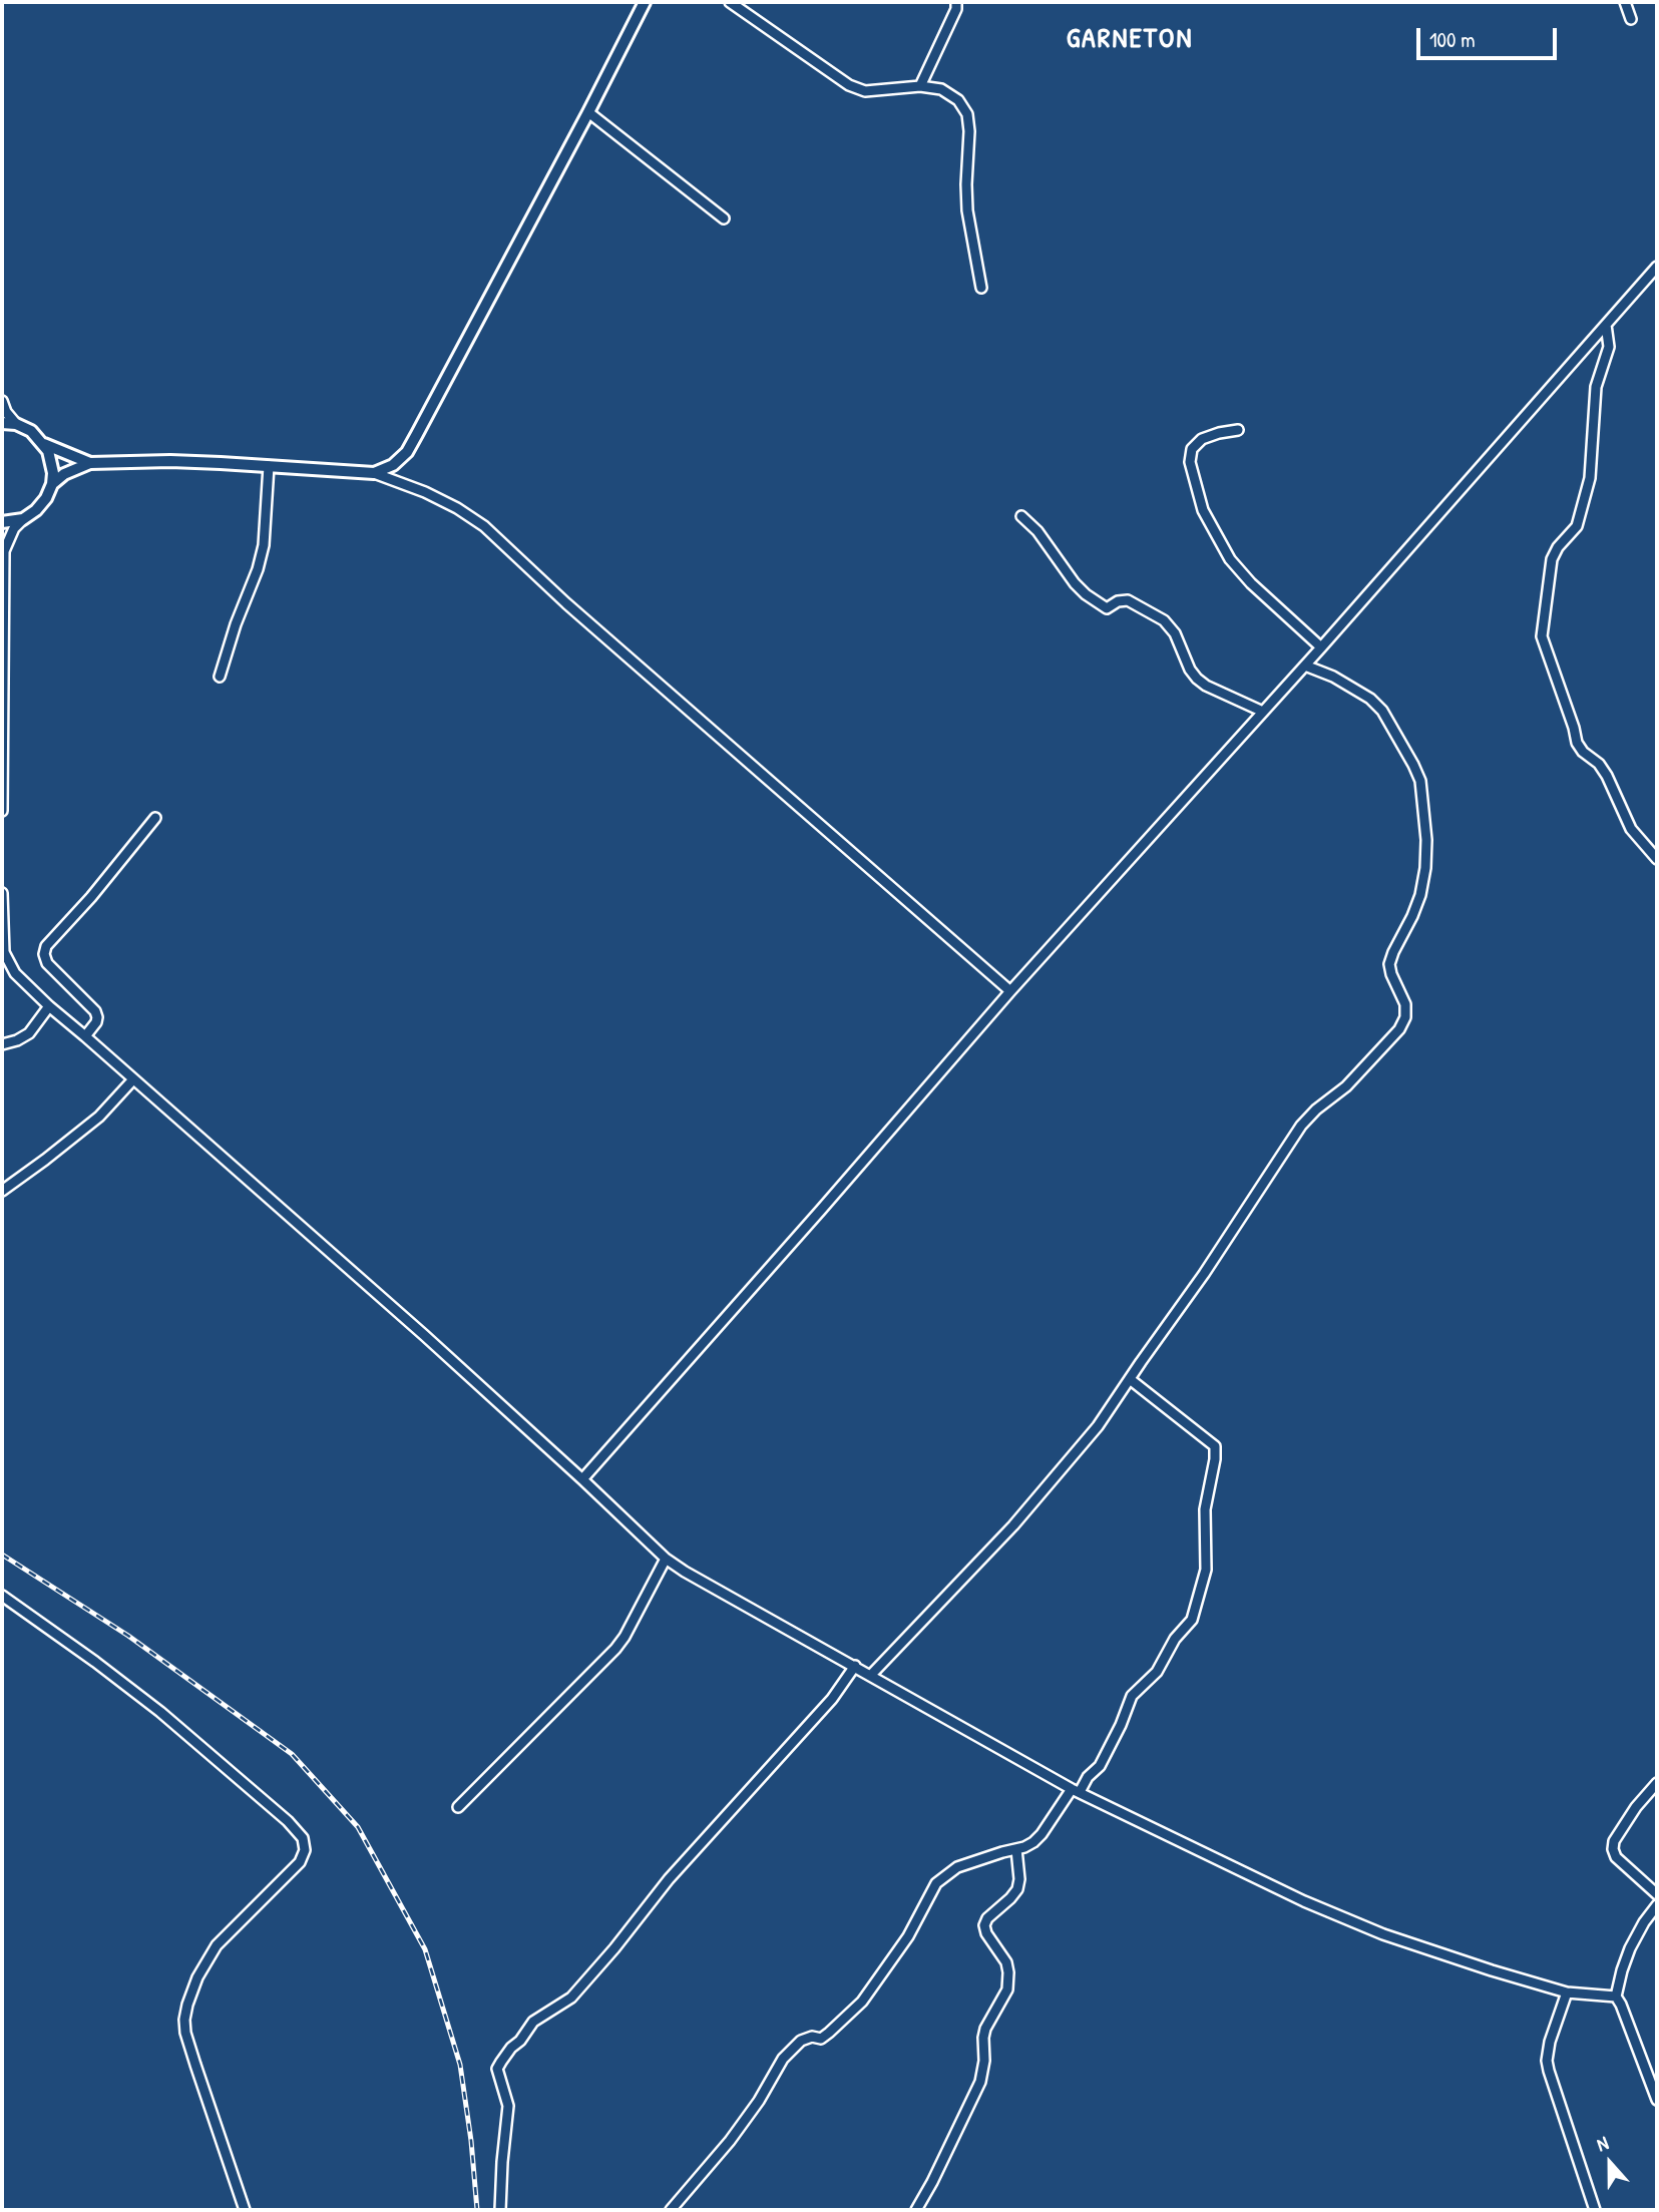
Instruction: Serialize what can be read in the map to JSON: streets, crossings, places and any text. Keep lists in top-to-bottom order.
{
  "districts": ["GARNETON"],
  "scale_bar": "100 m",
  "north": "top"
}
